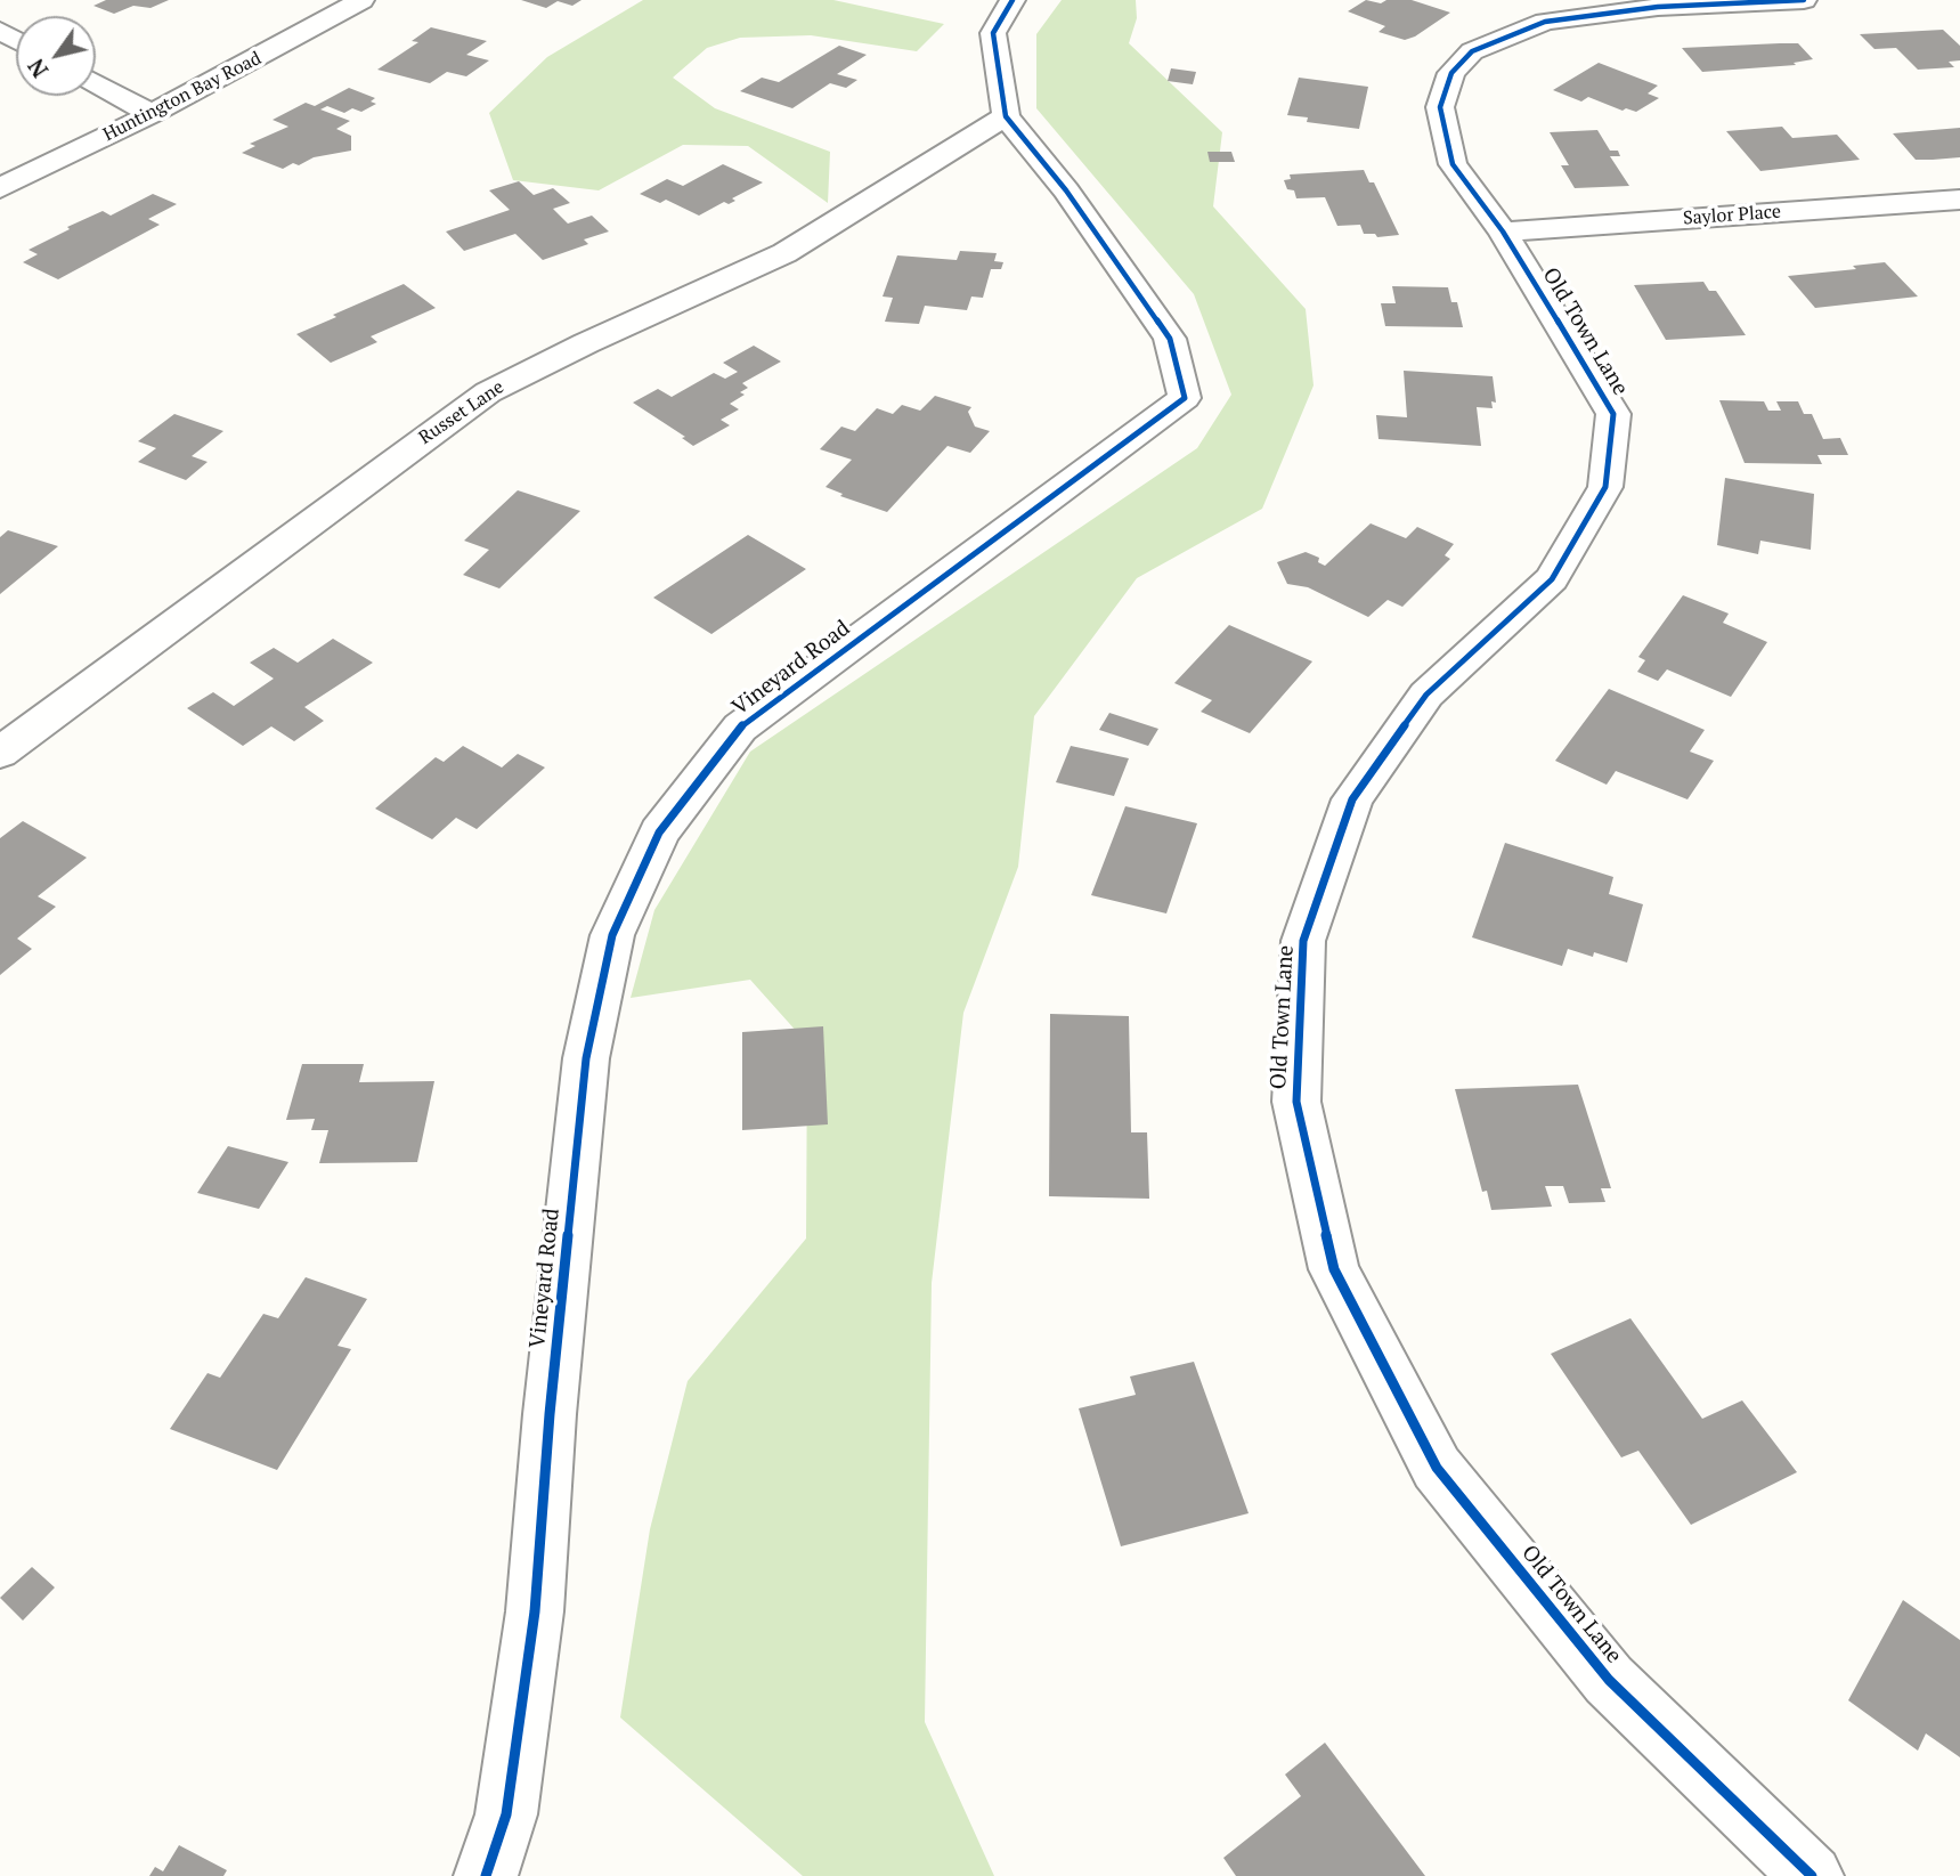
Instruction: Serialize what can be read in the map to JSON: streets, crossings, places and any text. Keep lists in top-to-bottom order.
{
  "streets": {
    "street": [
      "Huntington Bay Road",
      "Saylor Place",
      "Old Town Lane",
      "Russet Lane",
      "Vineyard Road"
    ]
  },
  "crossings": [
    ["Saylor Place", "Old Town Lane"],
    ["Russet Lane", "Vineyard Road"]
  ],
  "north": "bottom left"
}
